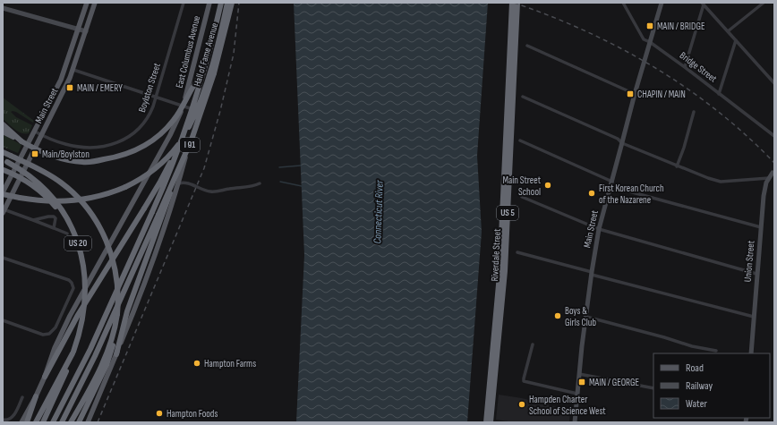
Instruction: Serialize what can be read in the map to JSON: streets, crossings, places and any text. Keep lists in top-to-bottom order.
{
  "streets": {
    "highway": [
      "I 91",
      "US 5",
      "US 20",
      "Riverdale Street"
    ],
    "main road": ["East Columbus Avenue", "Hall of Fame Avenue", "Main Street"],
    "street": ["Bridge Street", "Boylston Street", "Union Street"]
  },
  "crossings": [
    ["Hall of Fame Avenue", "I 91"],
    ["Bridge Street", "Main Street"],
    ["Boylston Street", "Main Street"]
  ],
  "water": ["Connecticut River"],
  "places": {
    "transit": [
      "MAIN / BRIDGE",
      "MAIN / EMERY",
      "CHAPIN / MAIN",
      "Main/Boylston",
      "MAIN / GEORGE"
    ],
    "other": [
      "Main Street School",
      "First Korean Church of the Nazarene",
      "Boys & Girls Club",
      "Hampton Farms",
      "Hampden Charter School of Science West",
      "Hampton Foods"
    ]
  },
  "legend": ["Road", "Railway", "Water"]
}
